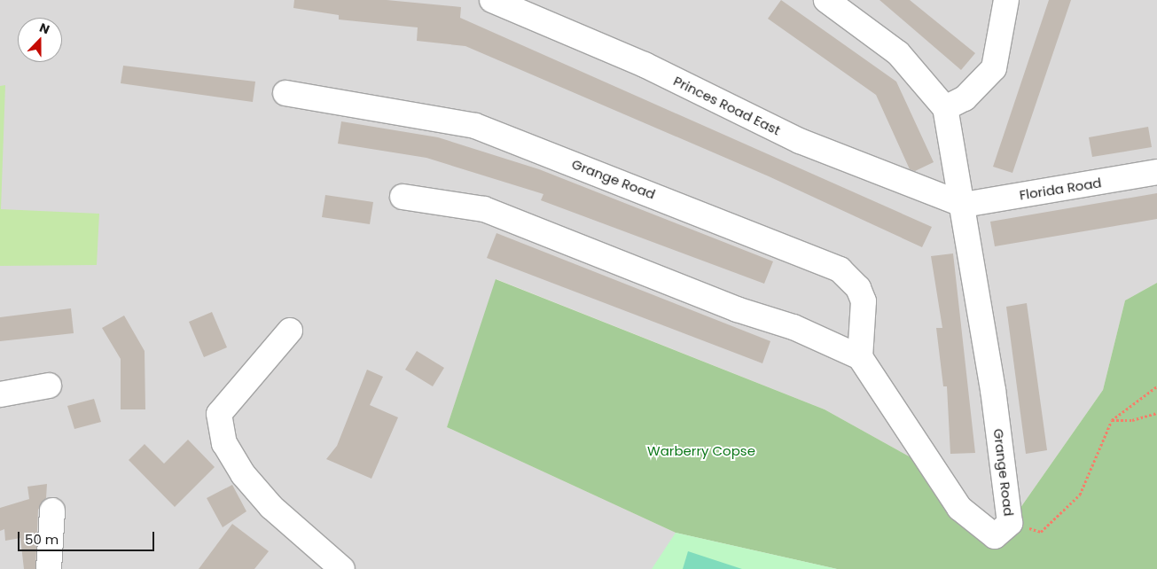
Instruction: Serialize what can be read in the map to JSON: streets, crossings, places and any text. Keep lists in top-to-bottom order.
{
  "streets": {
    "street": ["Princes Road East", "Grange Road", "Florida Road"]
  },
  "crossings": [
    ["Princes Road East", "Grange Road"],
    ["Princes Road East", "Florida Road"],
    ["Grange Road", "Florida Road"]
  ],
  "parks": ["Warberry Copse"],
  "scale_bar": "50 m",
  "north": "top"
}
